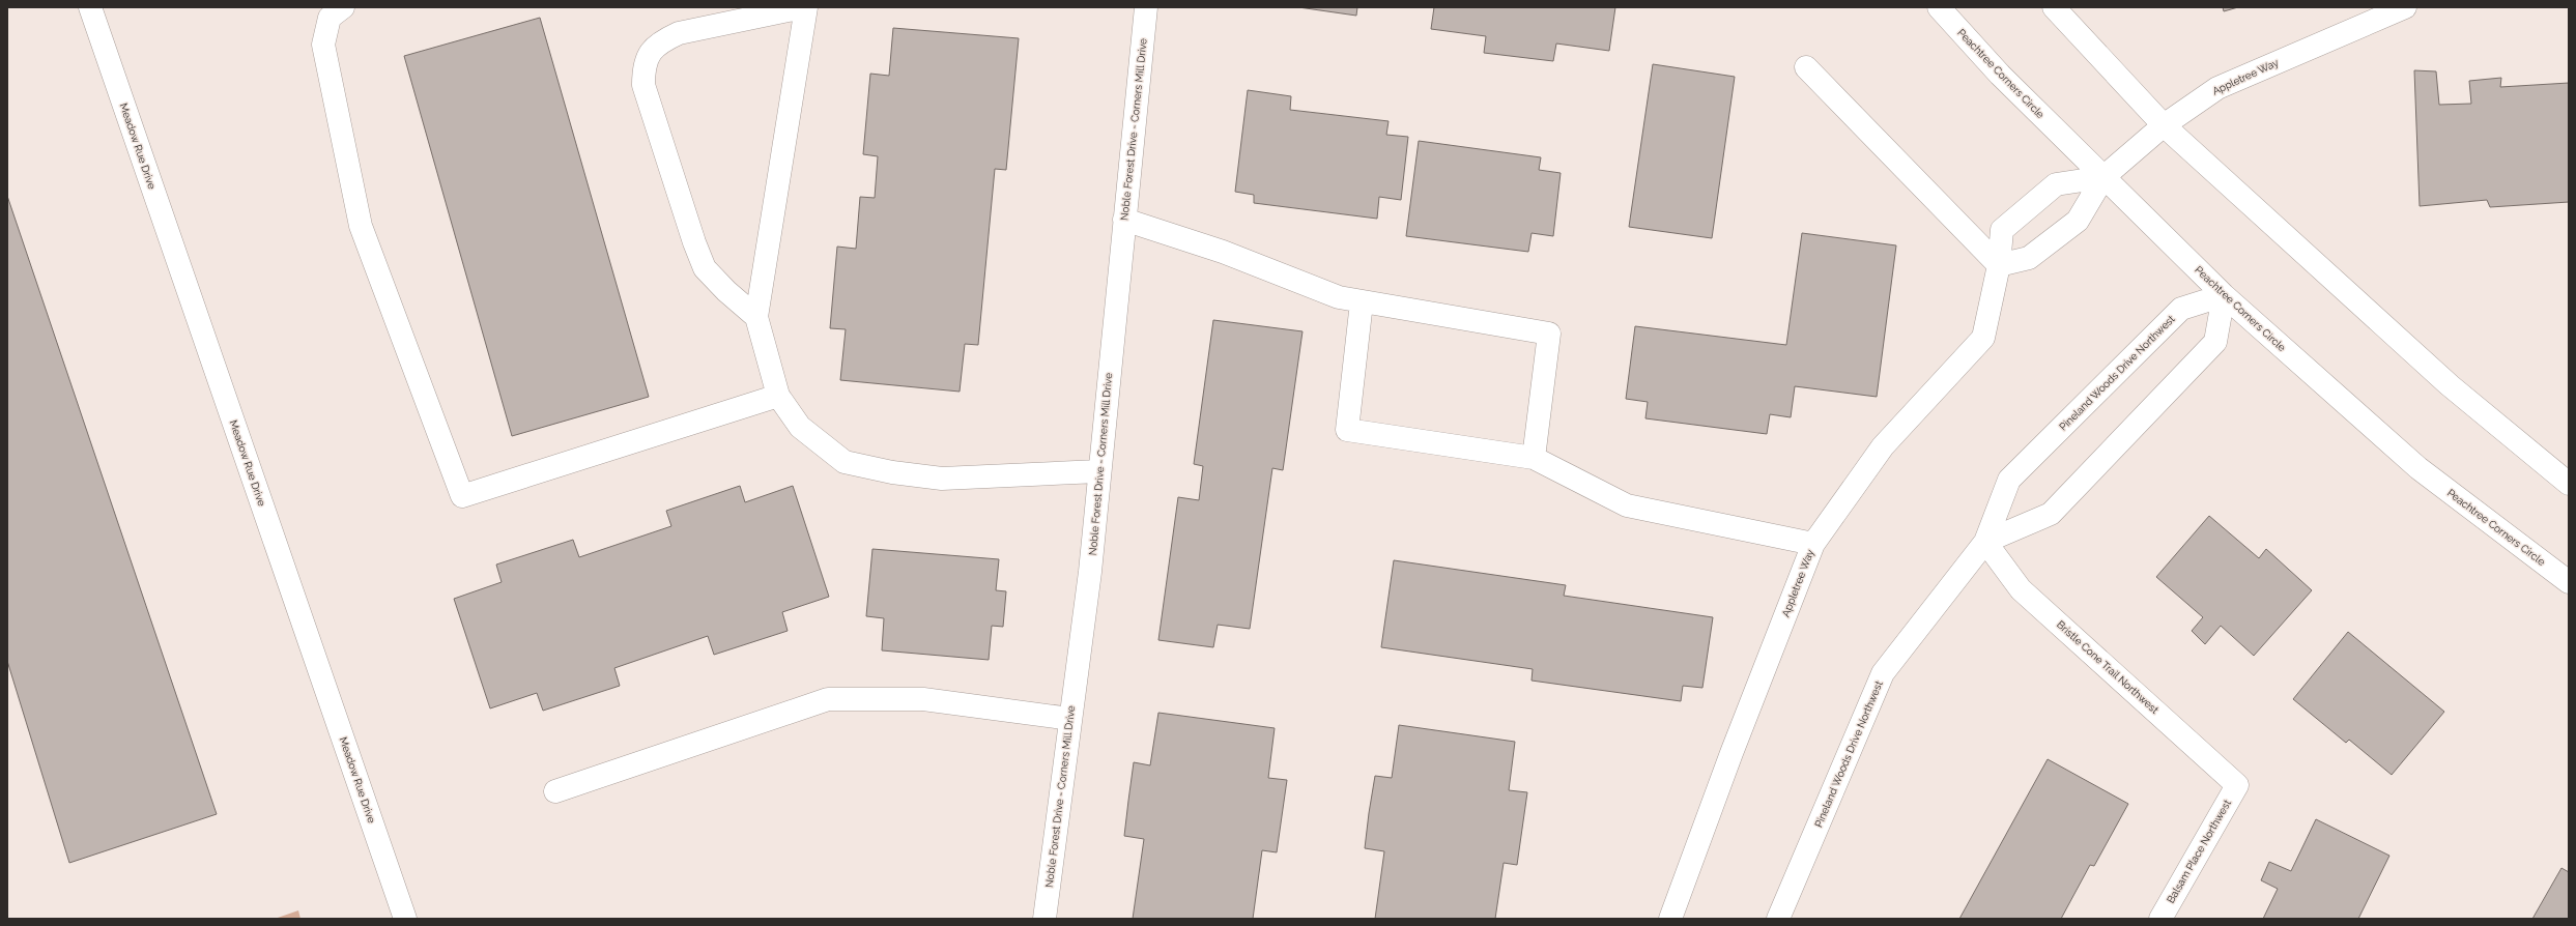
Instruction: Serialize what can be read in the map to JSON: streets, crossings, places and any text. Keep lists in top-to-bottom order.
{
  "streets": {
    "street": [
      "Peachtree Corners Circle",
      "Appletree Way",
      "Noble Forest Drive - Corners Mill Drive",
      "Meadow Rue Drive",
      "Pineland Woods Drive Northwest",
      "Bristle Cone Trail Northwest",
      "Balsam Place Northwest"
    ]
  },
  "crossings": [
    ["Peachtree Corners Circle", "Appletree Way"],
    ["Peachtree Corners Circle", "Pineland Woods Drive Northwest"],
    ["Pineland Woods Drive Northwest", "Bristle Cone Trail Northwest"],
    ["Bristle Cone Trail Northwest", "Balsam Place Northwest"]
  ]
}
